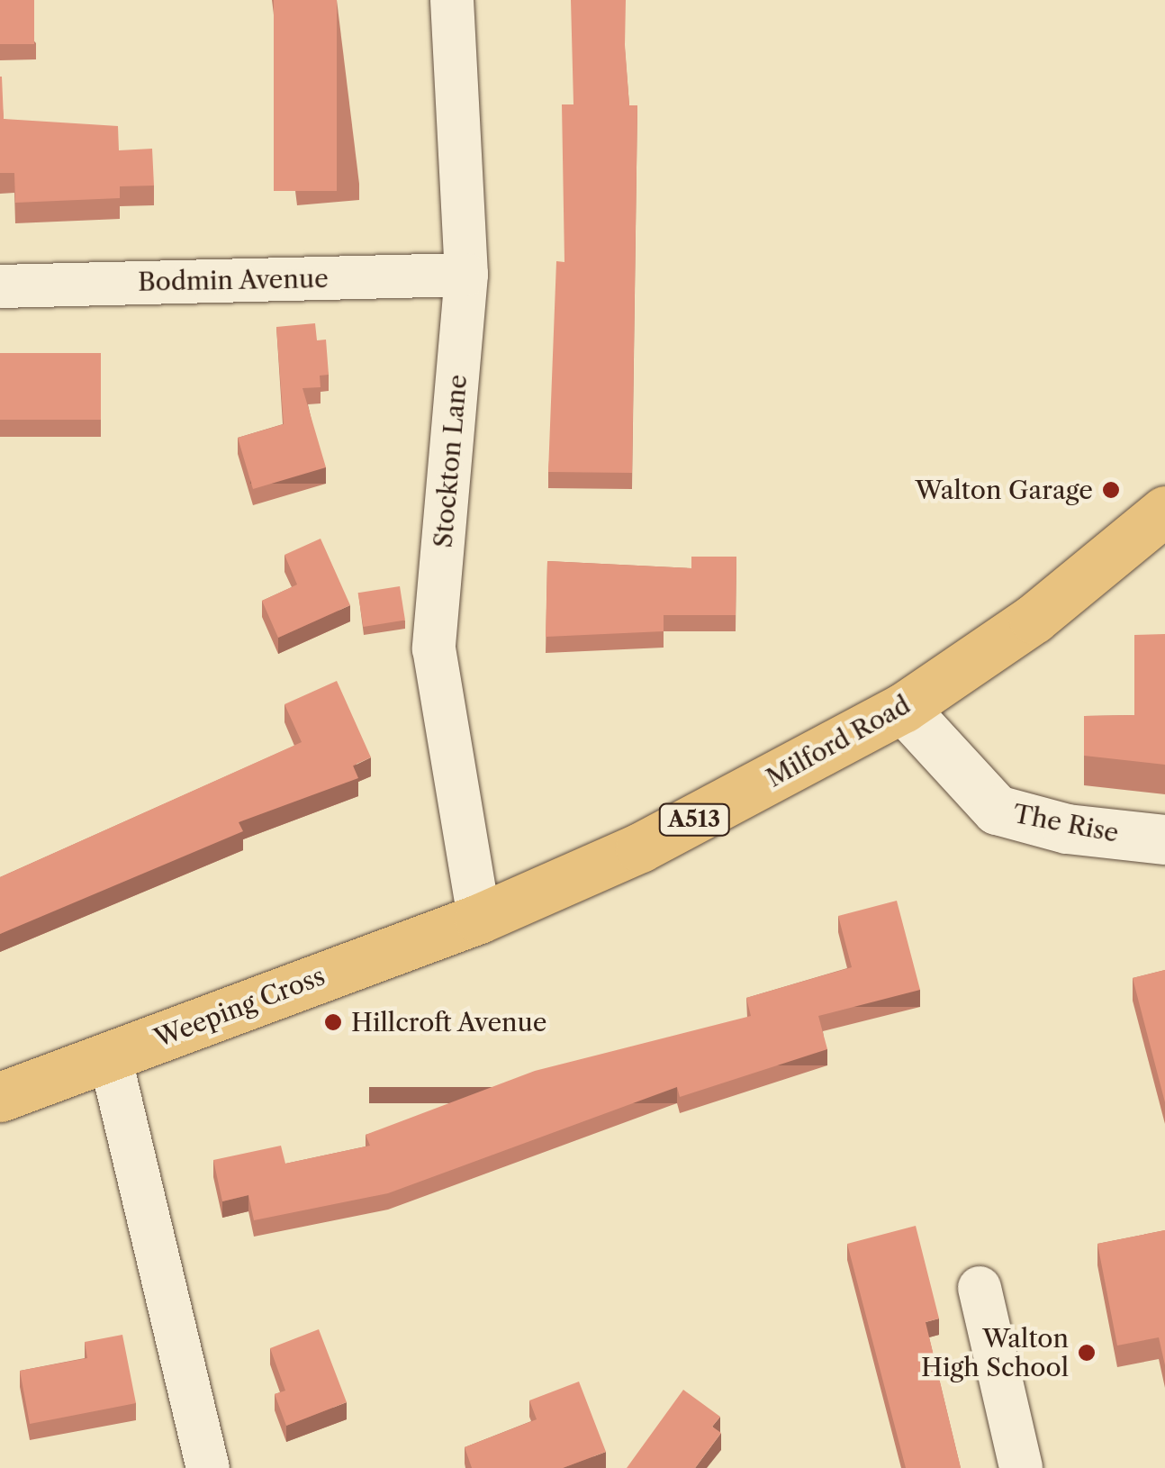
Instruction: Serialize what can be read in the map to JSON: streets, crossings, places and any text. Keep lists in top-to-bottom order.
{
  "streets": {
    "highway": ["Milford Road", "A513", "Weeping Cross"],
    "street": ["Bodmin Avenue", "Stockton Lane", "The Rise"]
  },
  "crossings": [
    ["Bodmin Avenue", "Stockton Lane"],
    ["Stockton Lane", "Milford Road"],
    ["Stockton Lane", "Weeping Cross"],
    ["Milford Road", "The Rise"],
    ["Milford Road", "Weeping Cross"]
  ],
  "places": ["Walton Garage", "Hillcroft Avenue", "Walton High School"]
}
